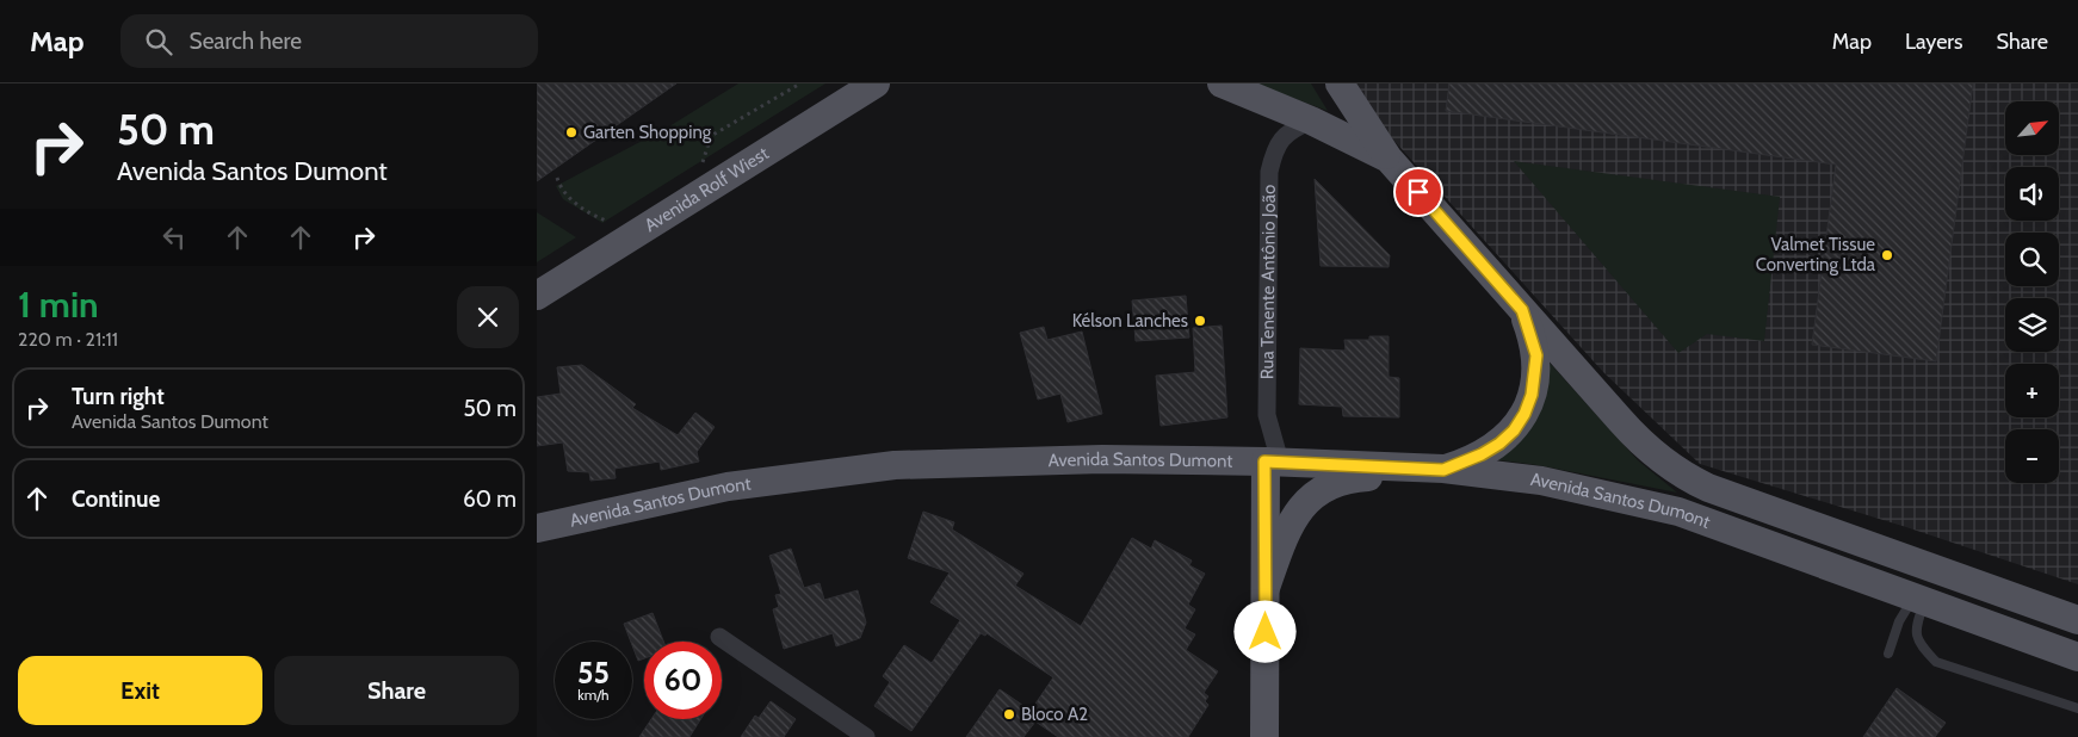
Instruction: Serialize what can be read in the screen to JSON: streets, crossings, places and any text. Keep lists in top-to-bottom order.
{
  "streets": {
    "main road": ["Avenida Rolf Wiest", "Rua Tenente Antônio João", "Avenida Santos Dumont"]
  },
  "crossings": [
    ["Rua Tenente Antônio João", "Avenida Santos Dumont"]
  ],
  "places": [
    "Garten Shopping",
    "Valmet Tissue Converting Ltda",
    "Kélson Lanches",
    "Bloco A2"
  ],
  "north": "top right",
  "page": {
    "header": "Map",
    "search": "Search here",
    "nav": ["Map", "Layers", "Share"],
    "turn": ["50 m", "Avenida Santos Dumont"],
    "map_buttons": ["+", "−"],
    "heading": ["1 min", "220 m · 21:11"],
    "list": [
      {
        "name": "Turn right",
        "note": "Avenida Santos Dumont",
        "value": "50 m"
      },
      {
        "name": "Continue",
        "value": "60 m"
      }
    ],
    "speed": "55 km/h",
    "limit": "60",
    "buttons": ["Exit", "Share"]
  }
}
